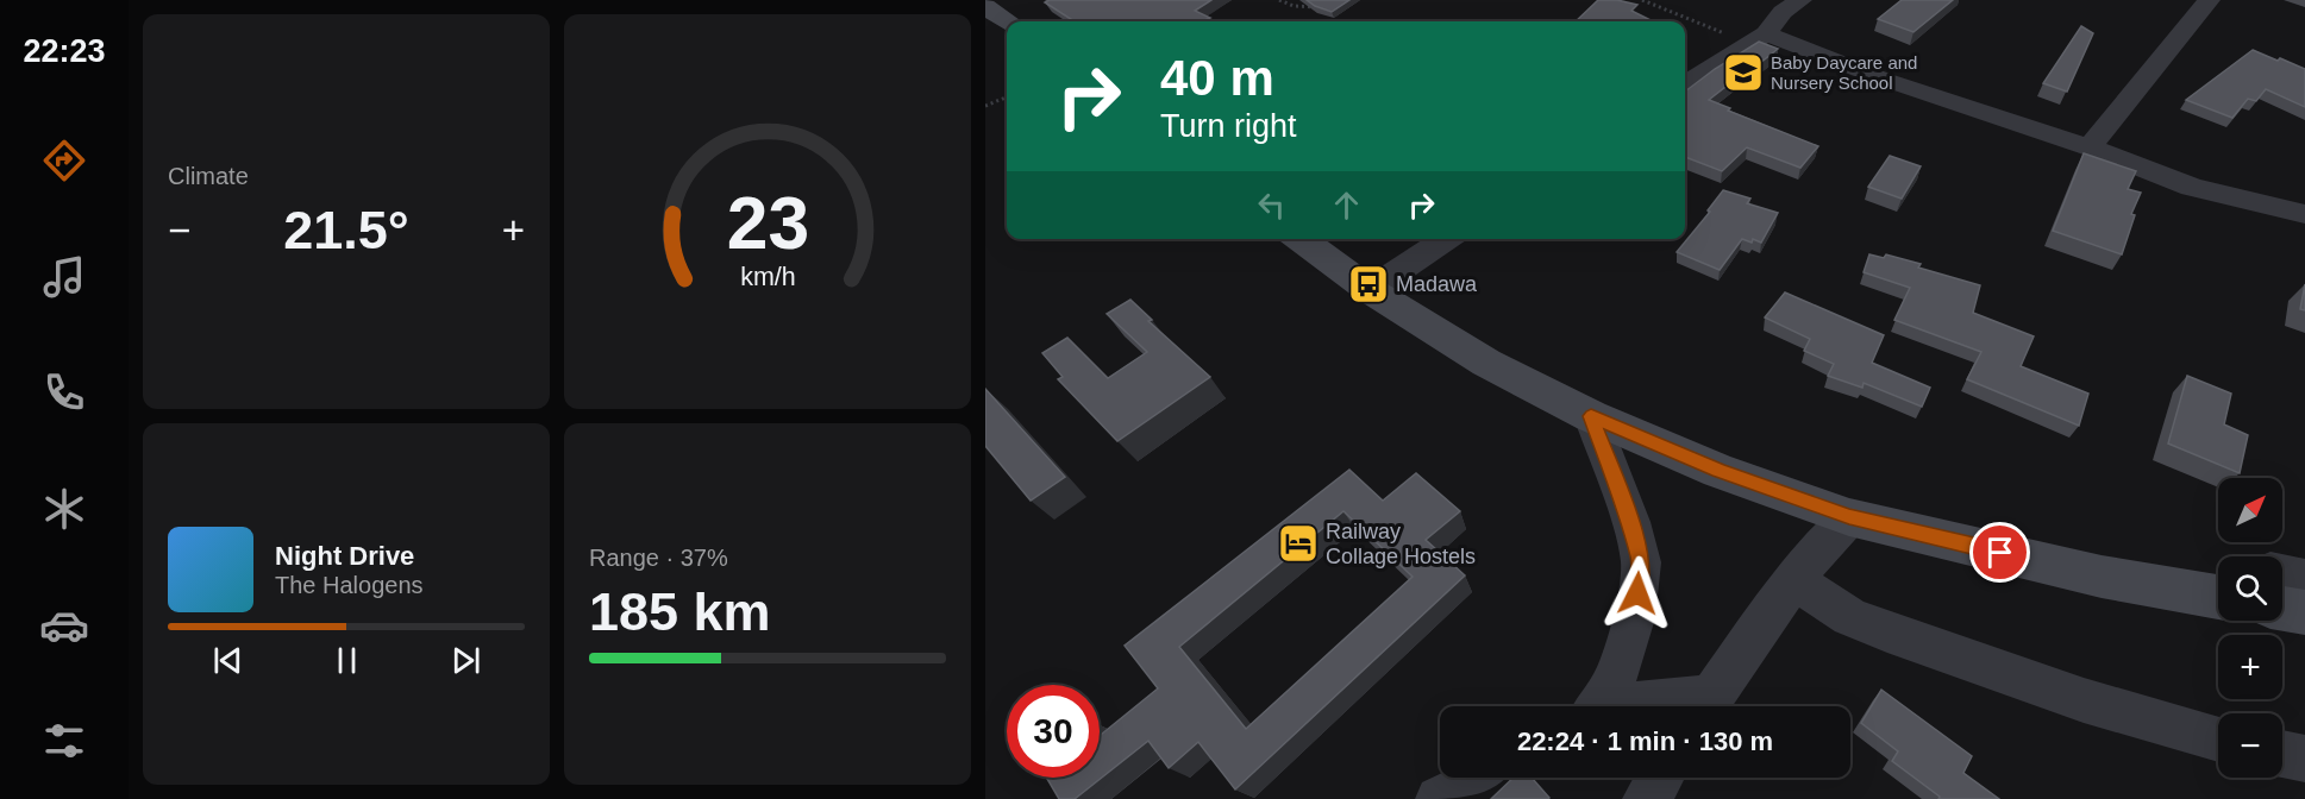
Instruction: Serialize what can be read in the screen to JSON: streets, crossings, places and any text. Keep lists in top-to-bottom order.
{
  "places": {
    "school or university": ["Baby Daycare and Nursery School"],
    "bus stop": ["Madawa"],
    "hotel": ["Railway Collage Hostels"]
  },
  "north": "top right",
  "page": {
    "tabs": "22:23",
    "tile": [
      "Climate",
      ["Range · 37%", "185 km"]
    ],
    "turn": ["40 m", "Turn right"],
    "heat": ["−", "21.5°", "+"],
    "map_buttons": ["+", "−"],
    "song": ["Night Drive", "The Halogens"],
    "limit": "30",
    "trip": "22:24 · 1 min · 130 m",
    "gauge": ["23", "km/h"]
  }
}
